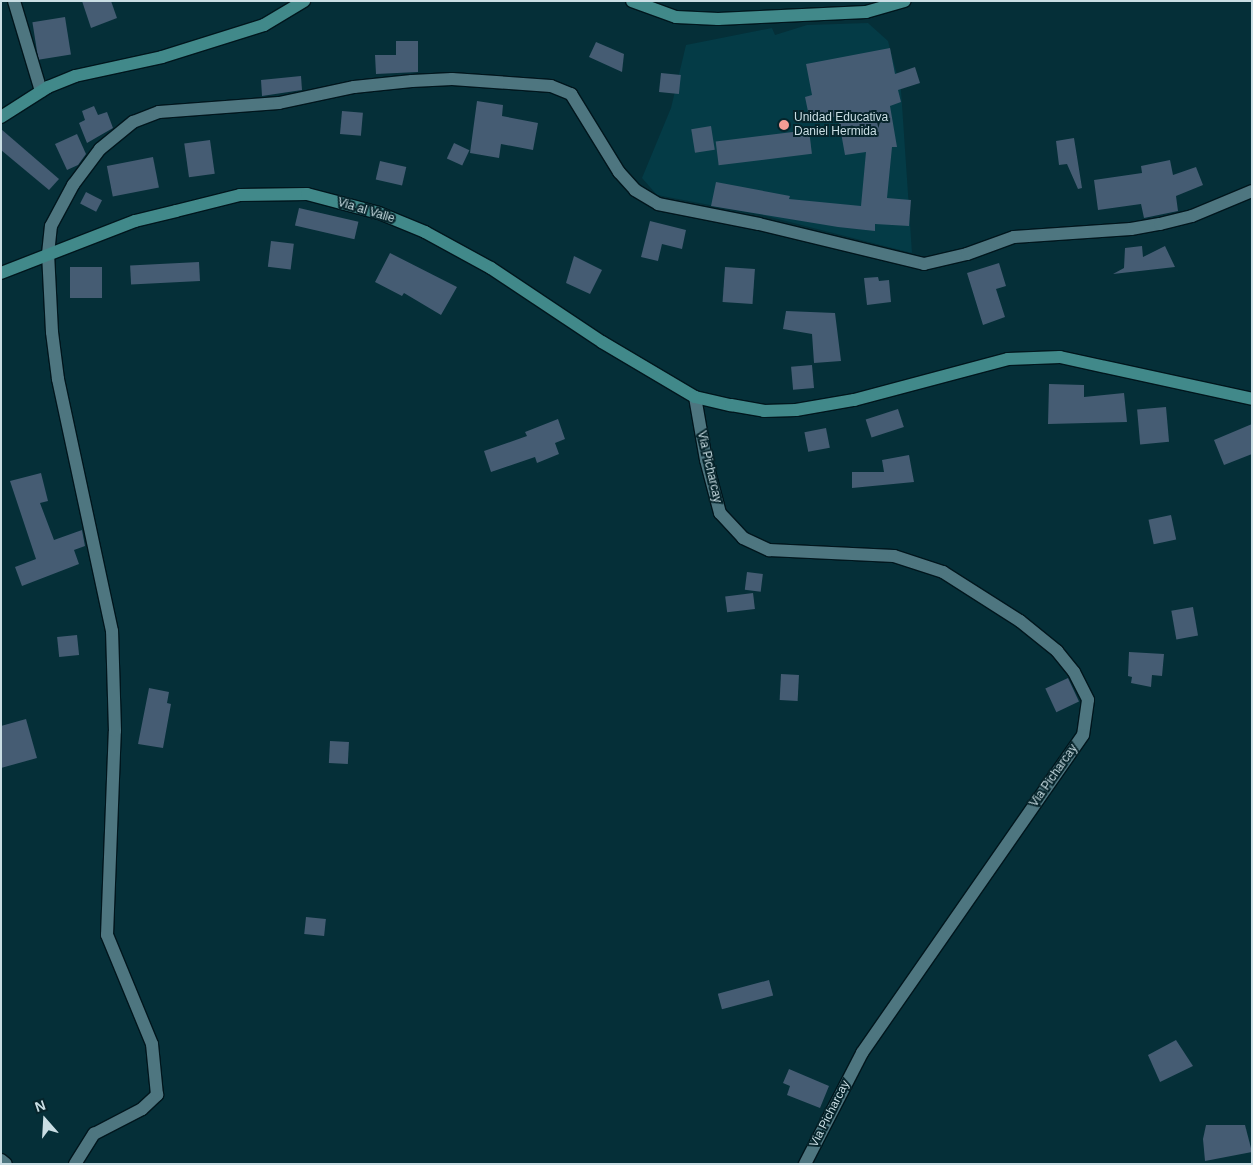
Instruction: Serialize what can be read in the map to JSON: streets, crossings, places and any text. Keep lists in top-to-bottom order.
{
  "streets": {
    "main road": ["Via al Valle"],
    "street": ["Via Picharcay"]
  },
  "crossings": [
    ["Via al Valle", "Via Picharcay"]
  ],
  "places": ["Unidad Educativa Daniel Hermida"],
  "north": "top"
}
